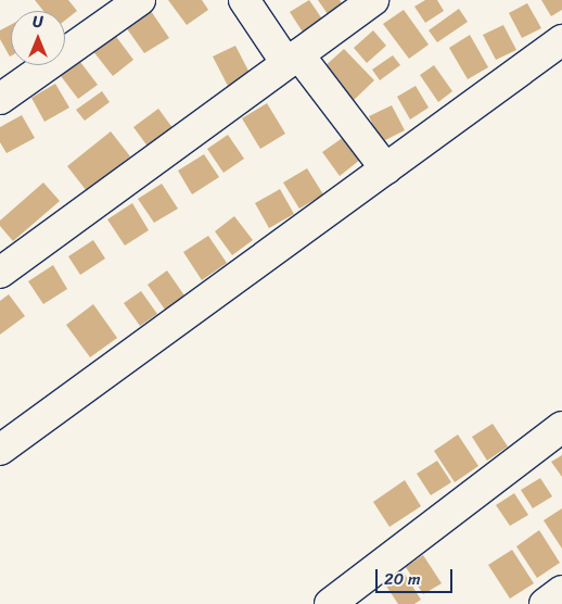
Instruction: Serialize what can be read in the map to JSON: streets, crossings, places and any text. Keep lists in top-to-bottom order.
{
  "scale_bar": "20 m",
  "north": "top"
}
